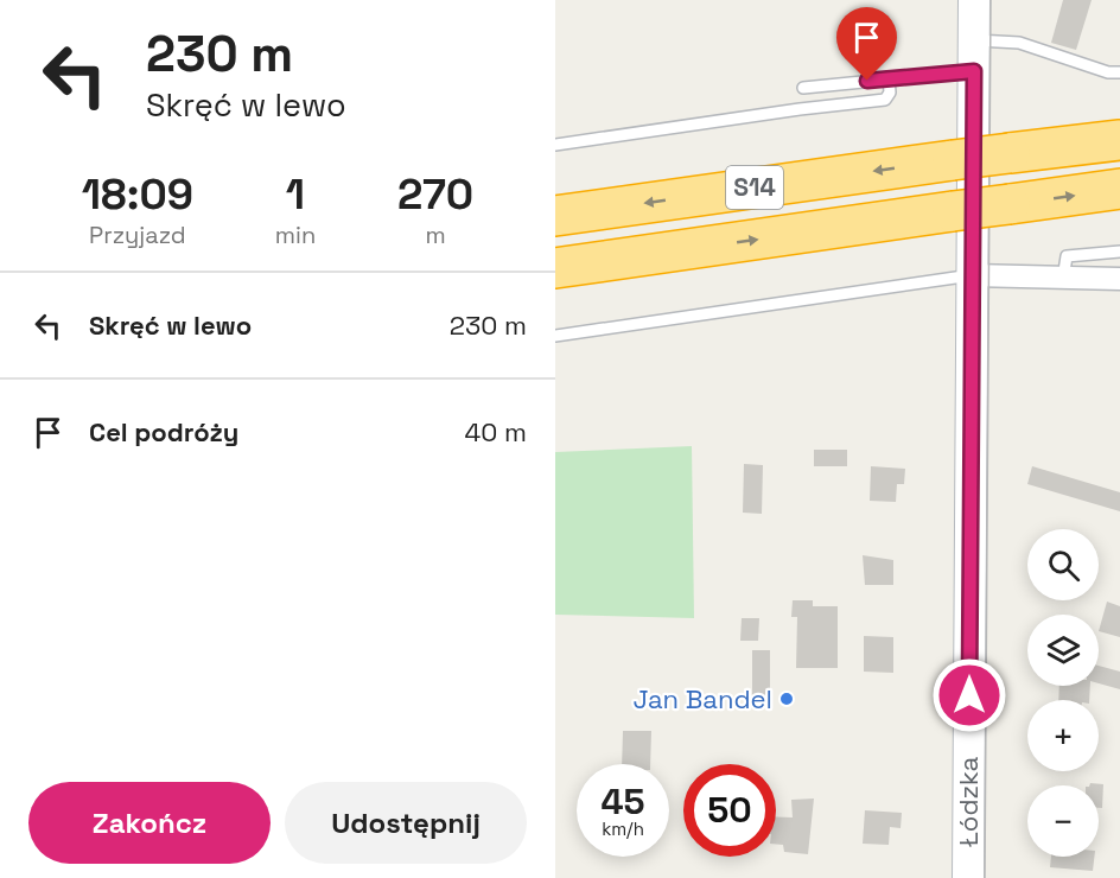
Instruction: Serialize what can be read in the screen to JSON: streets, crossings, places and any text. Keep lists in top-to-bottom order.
{
  "streets": {
    "highway": ["S14"],
    "main road": ["Łódzka"]
  },
  "places": ["Jan Bandel"],
  "page": {
    "turn": ["230 m", "Skręć w lewo"],
    "eta": [
      "18:09",
      "Przyjazd",
      "1",
      "min",
      "270",
      "m"
    ],
    "list": [
      {
        "name": "Skręć w lewo",
        "value": "230 m"
      },
      {
        "name": "Cel podróży",
        "value": "40 m"
      }
    ],
    "map_buttons": ["+", "−"],
    "speed": "45 km/h",
    "limit": "50",
    "buttons": ["Zakończ", "Udostępnij"]
  }
}
